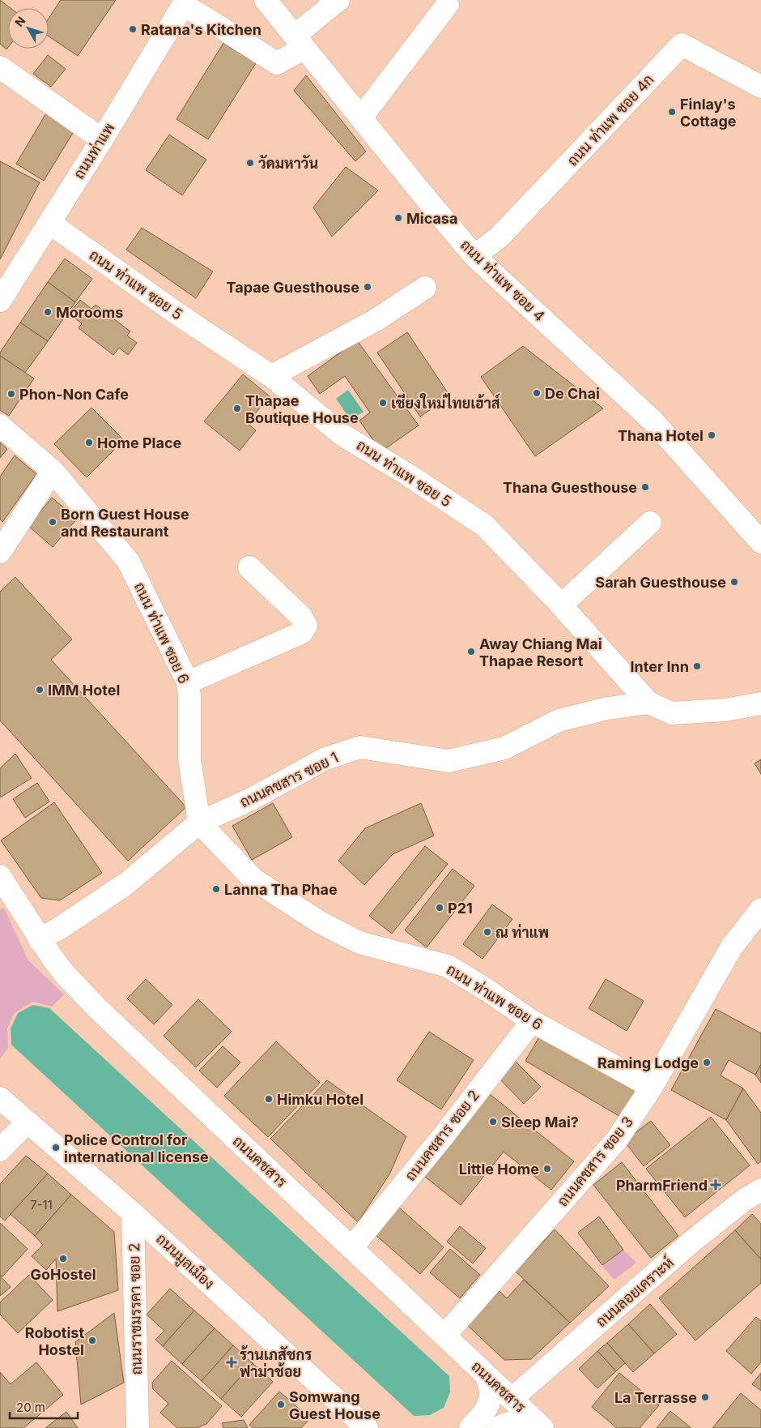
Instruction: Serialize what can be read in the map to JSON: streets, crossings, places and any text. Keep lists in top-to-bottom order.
{
  "streets": {
    "street": [
      "ถนน ท่าแพ ซอย 4ก",
      "ถนนท่าแพ",
      "ถนน ท่าแพ ซอย 4",
      "ถนน ท่าแพ ซอย 5",
      "ถนน ท่าแพ ซอย 6",
      "ถนนคชสาร ซอย 1",
      "ถนนคชสาร ซอย 2",
      "ถนนคชสาร",
      "ถนนคชสาร ซอย 3",
      "ถนนมูลเมือง",
      "ถนนลอยเคราะห์",
      "ถนนราชมรรคา ซอย 2"
    ]
  },
  "crossings": [
    ["ถนน ท่าแพ ซอย 4ก", "ถนน ท่าแพ ซอย 4"],
    ["ถนนท่าแพ", "ถนน ท่าแพ ซอย 5"],
    ["ถนน ท่าแพ ซอย 5", "ถนนคชสาร ซอย 1"],
    ["ถนน ท่าแพ ซอย 6", "ถนนคชสาร ซอย 1"],
    ["ถนน ท่าแพ ซอย 6", "ถนนคชสาร ซอย 2"],
    ["ถนน ท่าแพ ซอย 6", "ถนนคชสาร ซอย 3"],
    ["ถนนคชสาร ซอย 1", "ถนนคชสาร"],
    ["ถนนคชสาร ซอย 2", "ถนนคชสาร"],
    ["ถนนคชสาร", "ถนนคชสาร ซอย 3"],
    ["ถนนคชสาร", "ถนนลอยเคราะห์"],
    ["ถนนมูลเมือง", "ถนนราชมรรคา ซอย 2"]
  ],
  "places": {
    "other": [
      "Ratana's Kitchen",
      "Finlay's Cottage",
      "วัดมหาวัน",
      "Micasa",
      "Tapae Guesthouse",
      "Morooms",
      "De Chai",
      "Phon-Non Cafe",
      "เชียงใหม่ไทยเฮ้าส์",
      "Thapae Boutique House",
      "Thana Hotel",
      "Home Place",
      "Thana Guesthouse",
      "Born Guest House and Restaurant",
      "Sarah Guesthouse",
      "Away Chiang Mai Thapae Resort",
      "Inter Inn",
      "IMM Hotel",
      "Lanna Tha Phae",
      "P21",
      "ณ ท่าแพ",
      "Raming Lodge",
      "Himku Hotel",
      "Sleep Mai?",
      "Police Control for international license",
      "Little Home",
      "GoHostel",
      "Robotist Hostel",
      "La Terrasse",
      "Somwang Guest House"
    ],
    "health": ["PharmFriend", "ร้านเภสัชกร ฟาม่าช้อย"]
  },
  "house_numbers": ["7-11"],
  "scale_bar": "20 m",
  "north": "top left"
}
